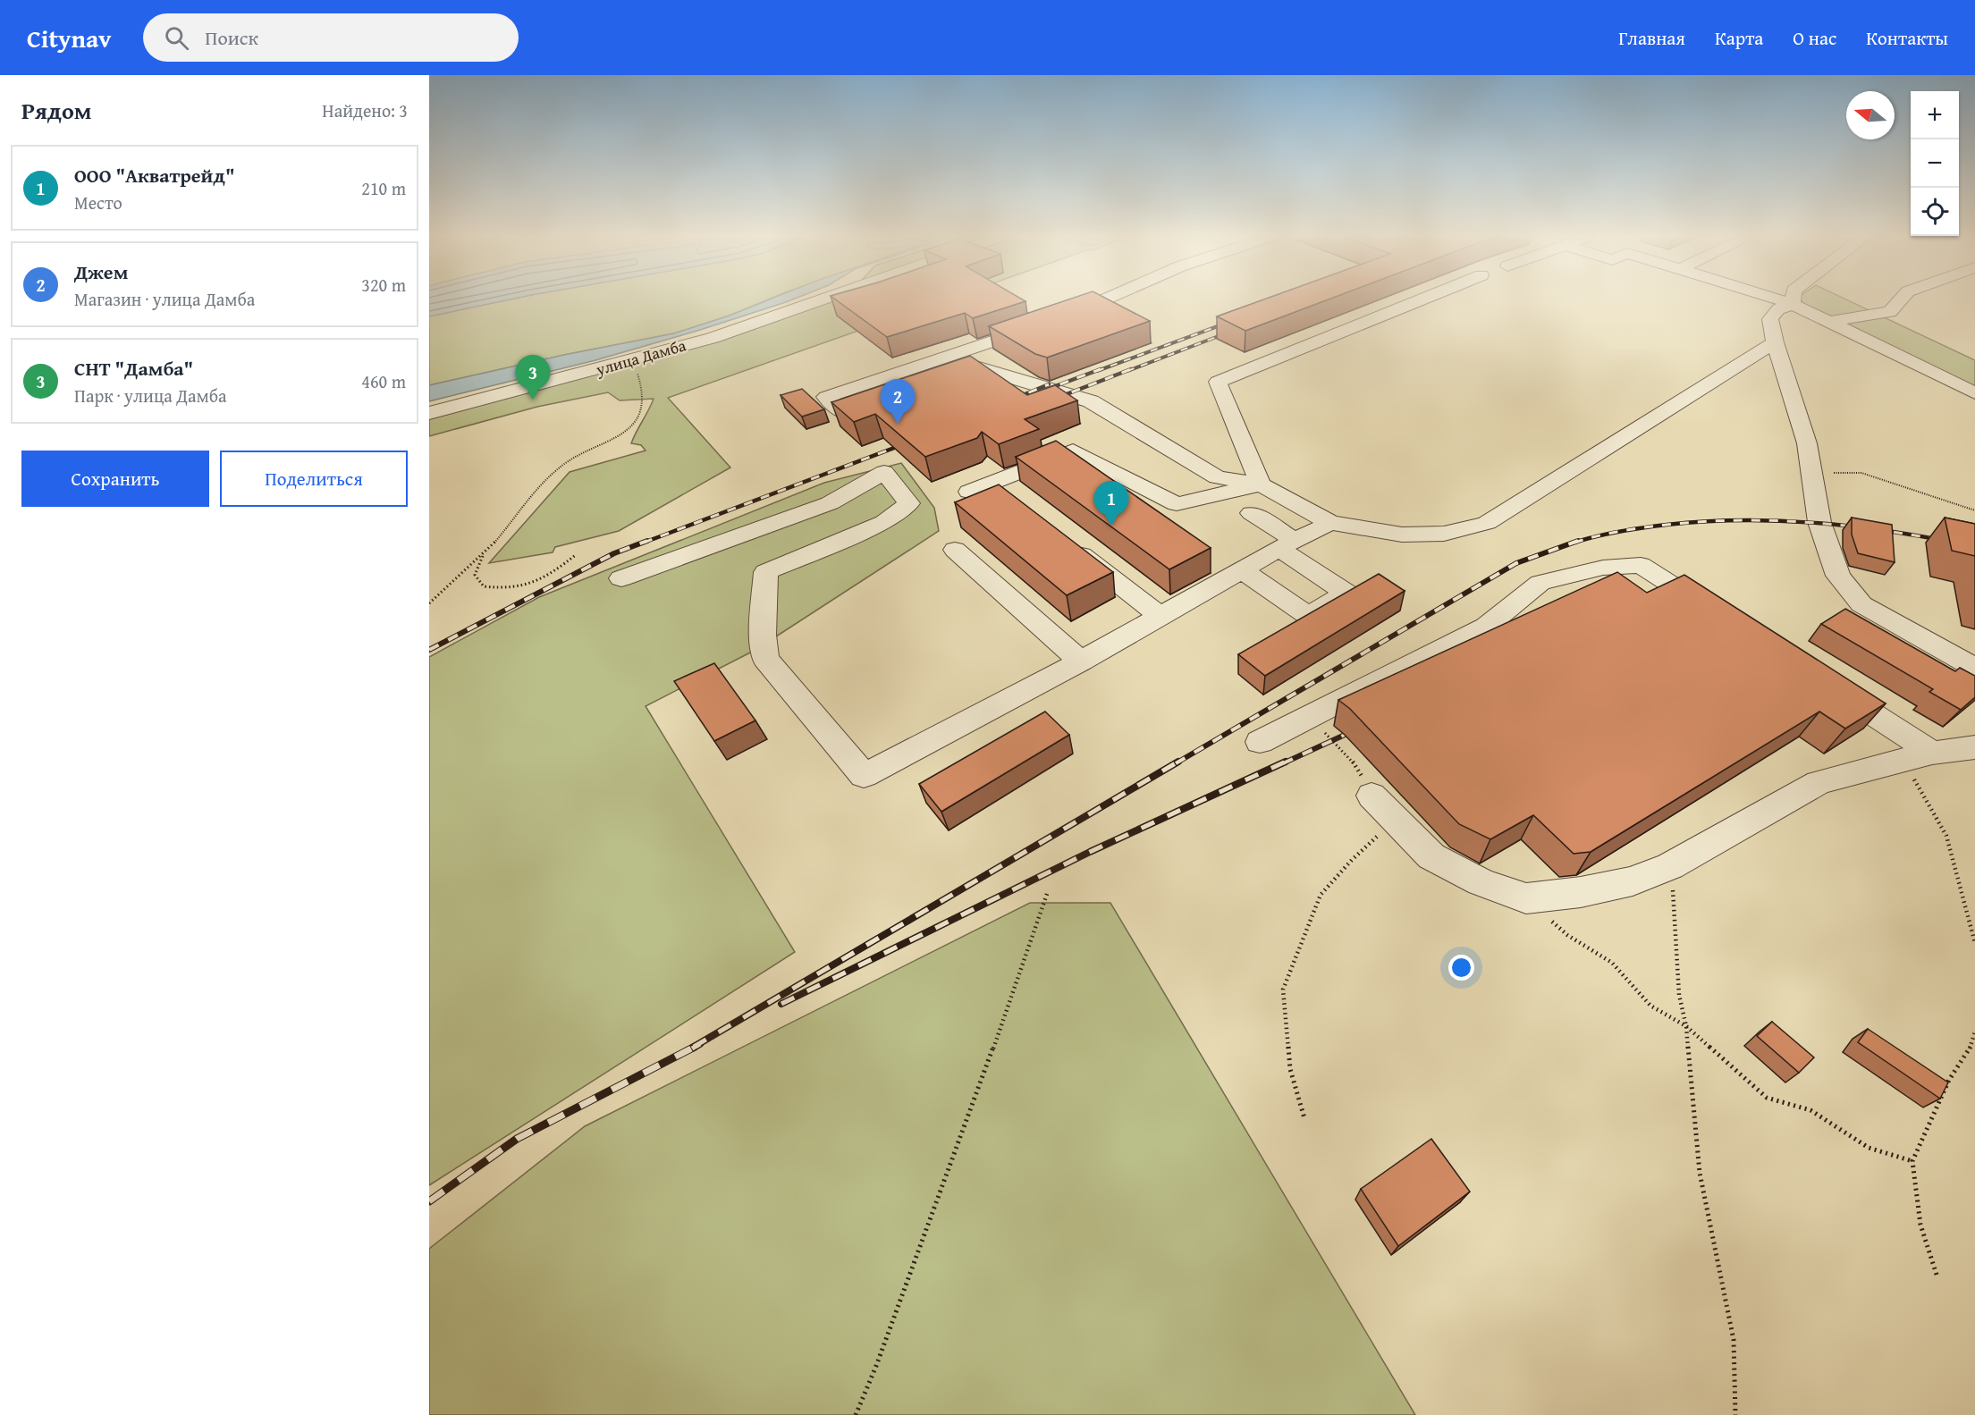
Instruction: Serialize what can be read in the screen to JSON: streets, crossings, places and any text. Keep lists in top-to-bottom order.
{
  "streets": {
    "street": ["улица Дамба"]
  },
  "north": "left",
  "page": {
    "header": "Citynav",
    "search": "Поиск",
    "nav": [
      "Главная",
      "Карта",
      "О нас",
      "Контакты"
    ],
    "heading": ["Рядом", "Найдено: 3"],
    "map_buttons": ["+", "−"],
    "list": [
      {
        "mark": "1",
        "name": "ООО \"Акватрейд\"",
        "note": "Место",
        "value": "210 m"
      },
      {
        "mark": "2",
        "name": "Джем",
        "note": "Магазин · улица Дамба",
        "value": "320 m"
      },
      {
        "mark": "3",
        "name": "СНТ \"Дамба\"",
        "note": "Парк · улица Дамба",
        "value": "460 m"
      }
    ],
    "pins": ["3", "2", "1"],
    "buttons": ["Сохранить", "Поделиться"]
  }
}
